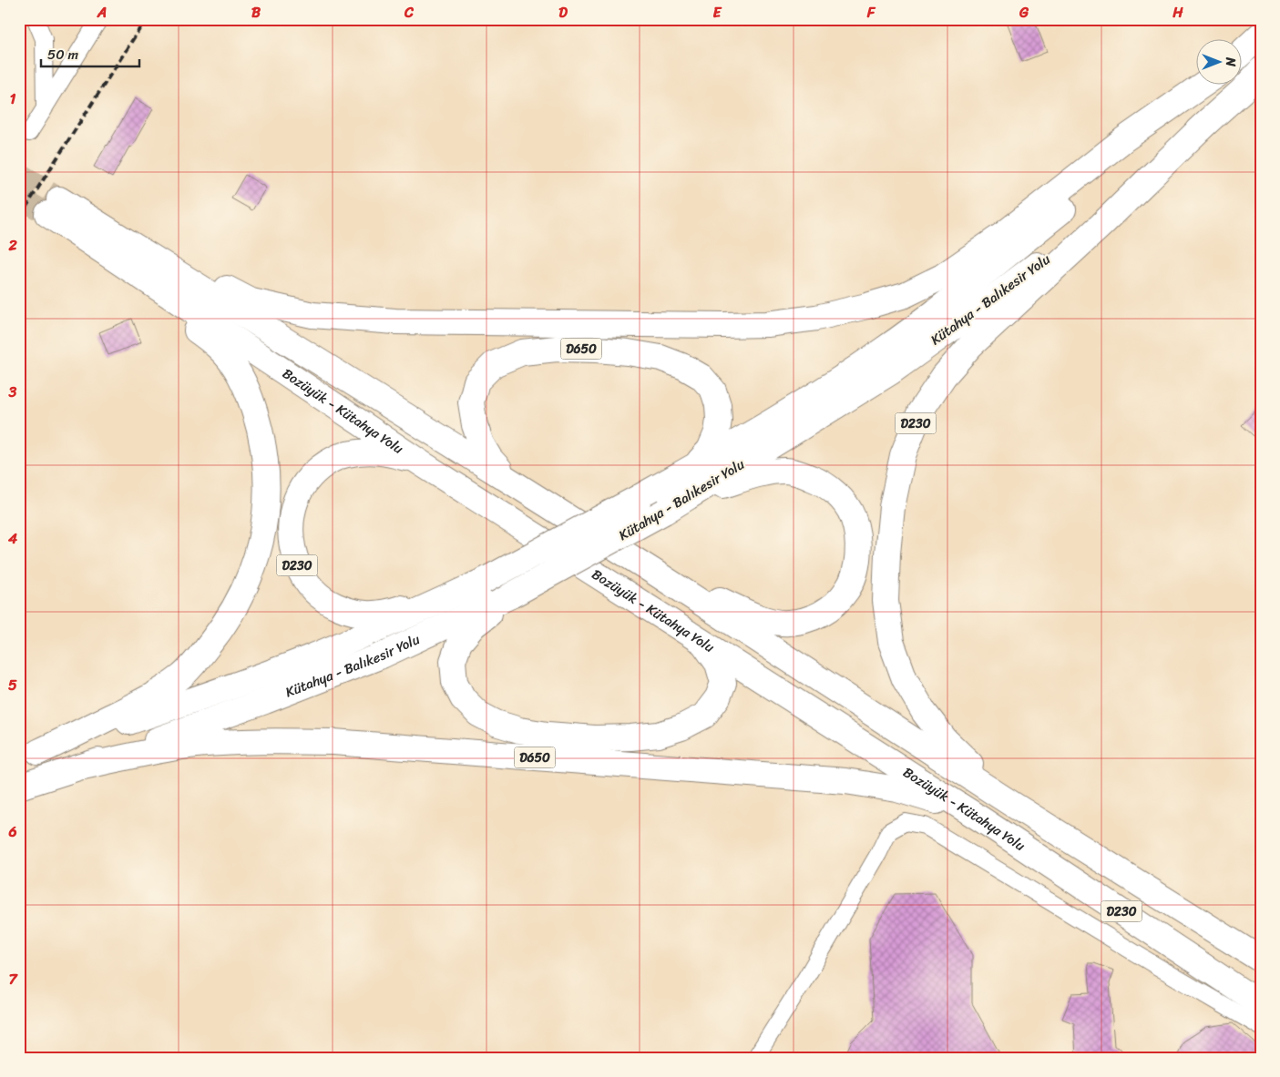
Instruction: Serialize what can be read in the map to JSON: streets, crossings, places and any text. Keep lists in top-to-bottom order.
{
  "streets": {
    "highway": [
      "Kütahya - Balıkesir Yolu",
      "D650",
      "Bozüyük - Kütahya Yolu",
      "D230"
    ]
  },
  "crossings": [
    ["Kütahya - Balıkesir Yolu", "D650"],
    ["Kütahya - Balıkesir Yolu", "D230"],
    ["D650", "Bozüyük - Kütahya Yolu"],
    ["Bozüyük - Kütahya Yolu", "D230"]
  ],
  "scale_bar": "50 m",
  "north": "right",
  "grid": {
    "columns": [
      "A",
      "B",
      "C",
      "D",
      "E",
      "F",
      "G",
      "H"
    ],
    "rows": [
      "1",
      "2",
      "3",
      "4",
      "5",
      "6",
      "7"
    ]
  }
}
